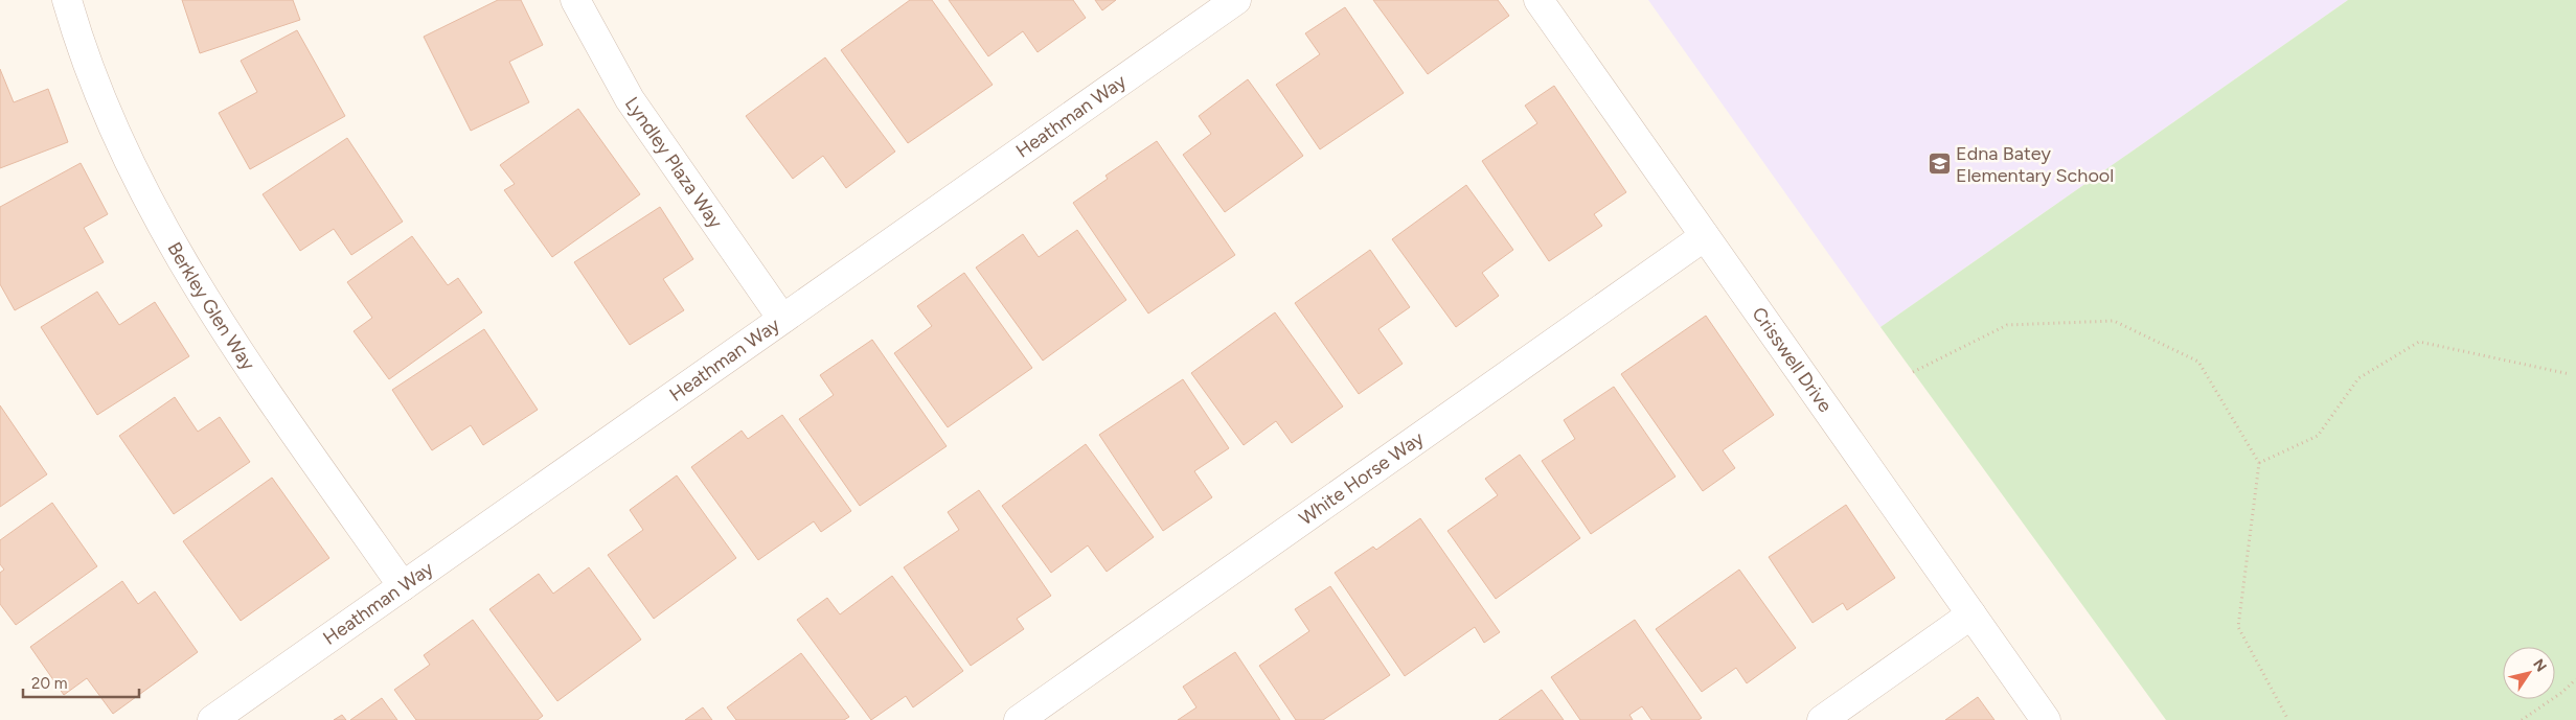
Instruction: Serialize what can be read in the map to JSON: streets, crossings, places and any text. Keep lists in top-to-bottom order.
{
  "streets": {
    "street": [
      "Heathman Way",
      "Lyndley Plaza Way",
      "Berkley Glen Way",
      "Crisswell Drive",
      "White Horse Way"
    ]
  },
  "crossings": [
    ["Heathman Way", "Lyndley Plaza Way"],
    ["Heathman Way", "Berkley Glen Way"],
    ["Crisswell Drive", "White Horse Way"]
  ],
  "places": {
    "school or university": ["Edna Batey Elementary School"]
  },
  "scale_bar": "20 m",
  "north": "top right"
}
